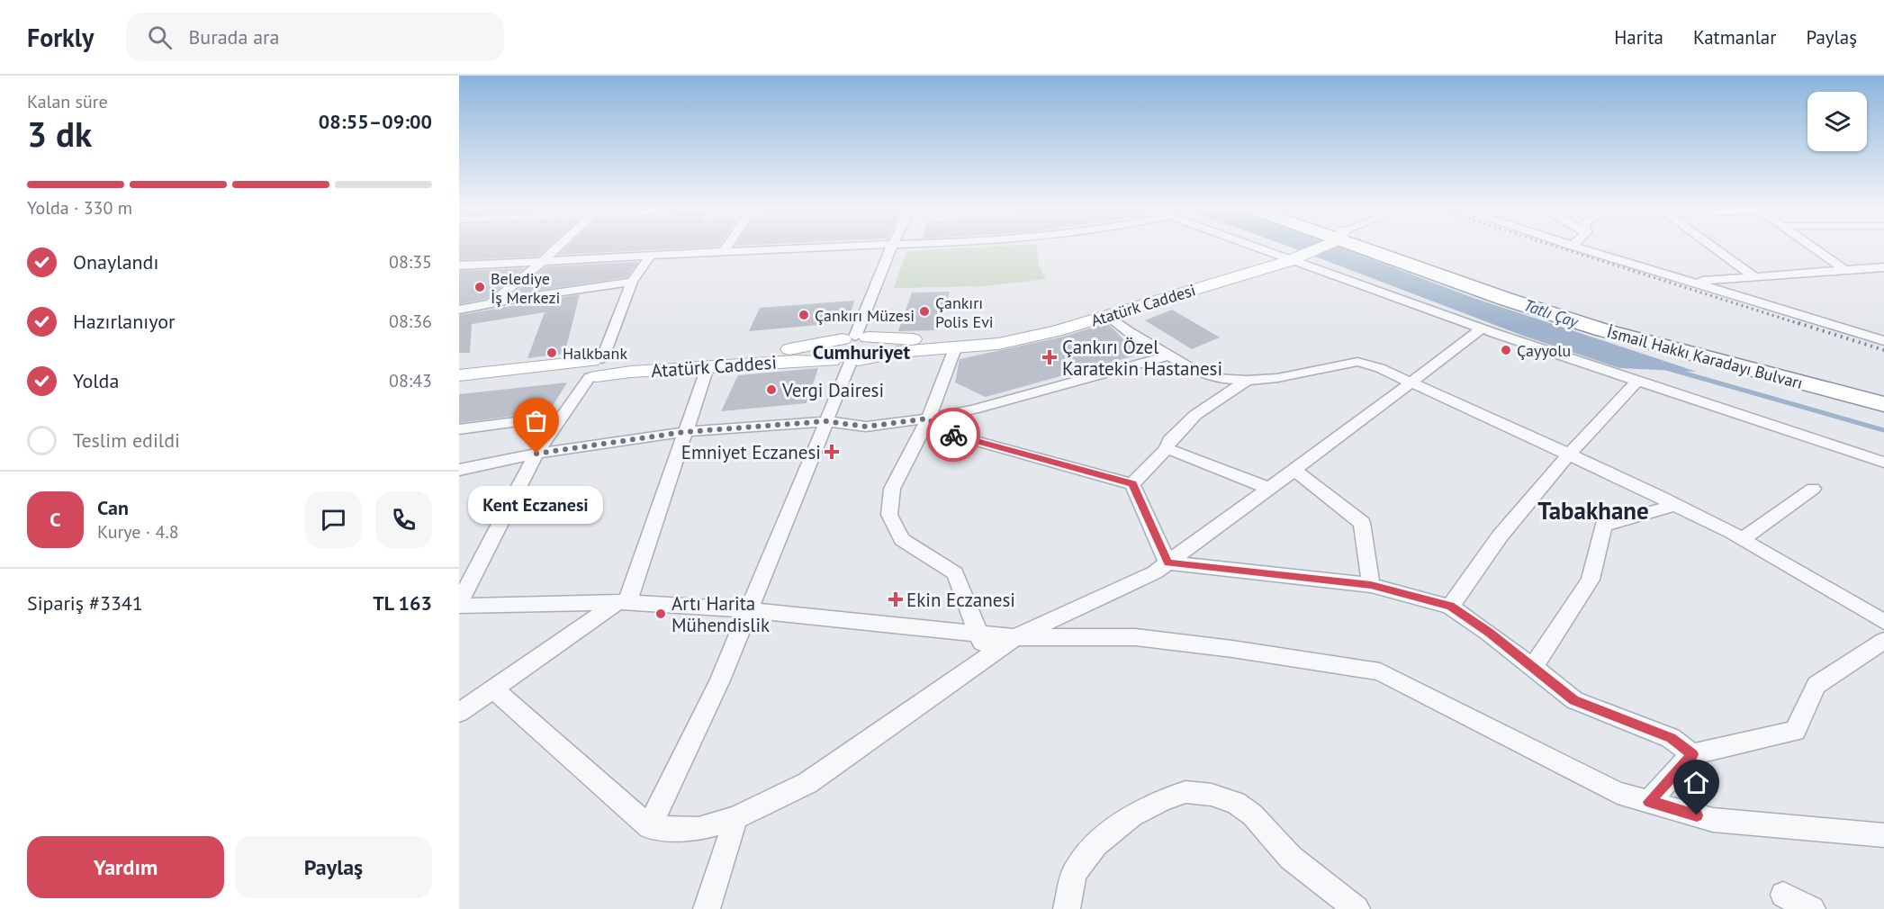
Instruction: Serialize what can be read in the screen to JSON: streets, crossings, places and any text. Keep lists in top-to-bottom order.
{
  "streets": {
    "highway": ["İsmail Hakkı Karadayı Bulvarı"],
    "main road": ["Atatürk Caddesi"]
  },
  "districts": ["Cumhuriyet", "Tabakhane"],
  "water": ["Tatlı Çay"],
  "places": {
    "other": [
      "Belediye İş Merkezi",
      "Çankırı Polis Evi",
      "Çankırı Müzesi",
      "Çayyolu",
      "Halkbank",
      "Vergi Dairesi",
      "Kent Eczanesi",
      "Artı Harita Mühendislik"
    ],
    "health": ["Çankırı Özel Karatekin Hastanesi", "Emniyet Eczanesi", "Ekin Eczanesi"]
  },
  "page": {
    "header": "Forkly",
    "search": "Burada ara",
    "nav": ["Harita", "Katmanlar", "Paylaş"],
    "heading": ["3 dk", "Kalan süre", "08:55–09:00"],
    "panel": [
      "Can",
      "Kurye · 4.8",
      "Sipariş #3341",
      "TL 163"
    ],
    "bar": "Yolda · 330 m",
    "list": [
      ["Onaylandı", "08:35"],
      ["Hazırlanıyor", "08:36"],
      ["Yolda", "08:43"],
      "Teslim edildi"
    ],
    "bubble": "Kent Eczanesi",
    "round": "C",
    "buttons": ["Yardım", "Paylaş"]
  }
}
